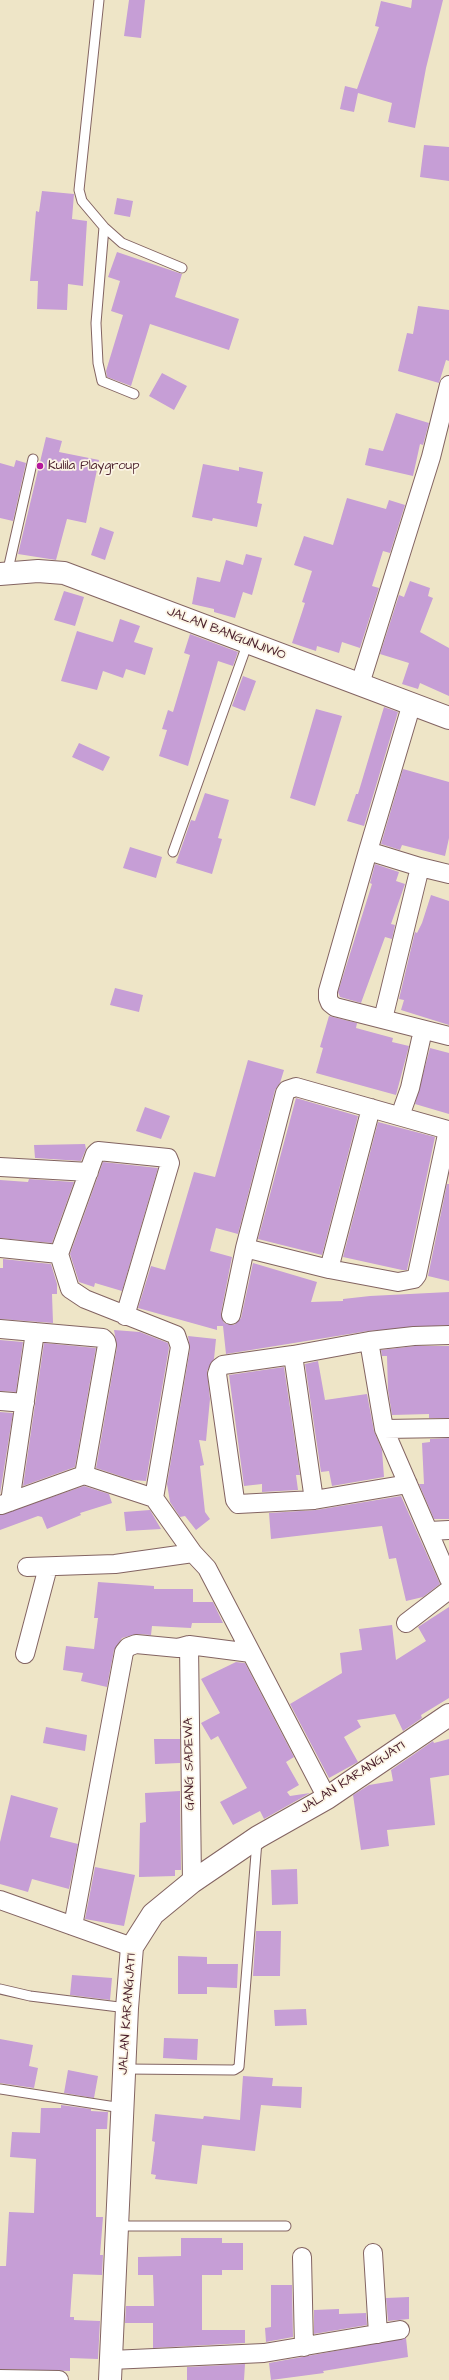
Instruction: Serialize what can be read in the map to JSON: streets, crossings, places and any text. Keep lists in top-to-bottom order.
{
  "streets": {
    "street": ["JALAN BANGUNJIWO", "GANG SADEWA", "JALAN KARANGJATI"]
  },
  "crossings": [
    ["GANG SADEWA", "JALAN KARANGJATI"]
  ],
  "places": ["Kulila Playgroup"]
}
